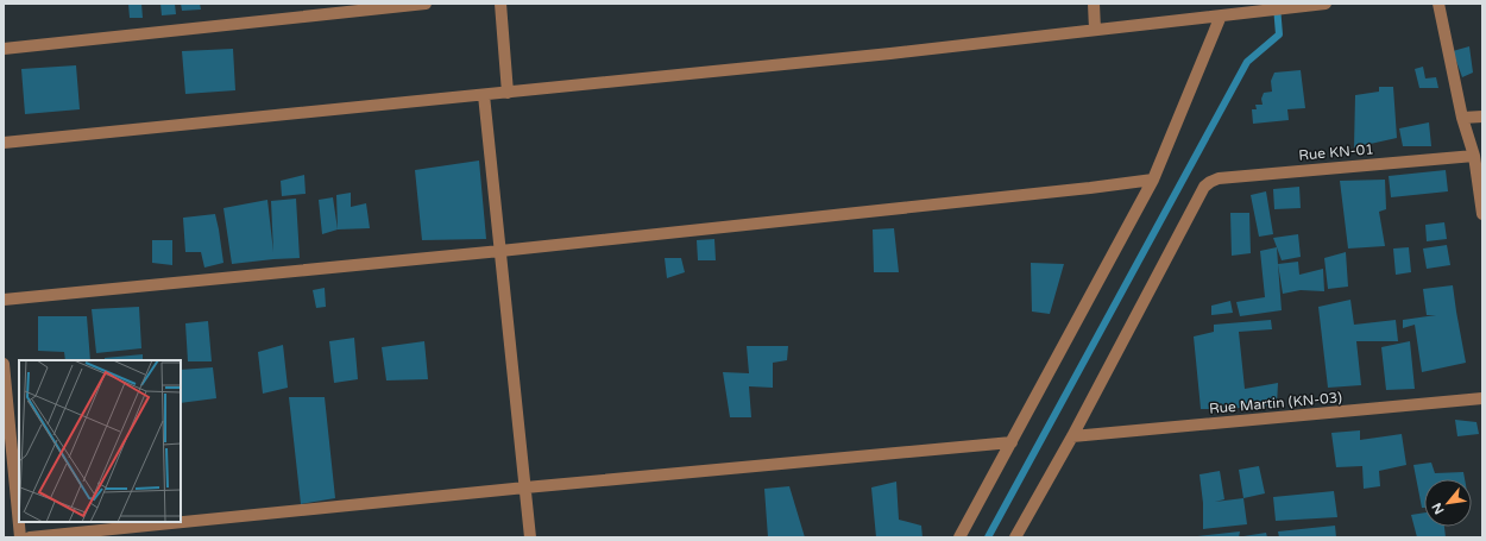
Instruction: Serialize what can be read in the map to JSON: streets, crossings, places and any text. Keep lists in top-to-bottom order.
{
  "streets": {
    "street": ["Rue KN-01", "Rue Martin (KN-03)"]
  },
  "crossings": [
    ["Rue KN-01", "Rue Martin (KN-03)"]
  ],
  "north": "bottom left"
}
